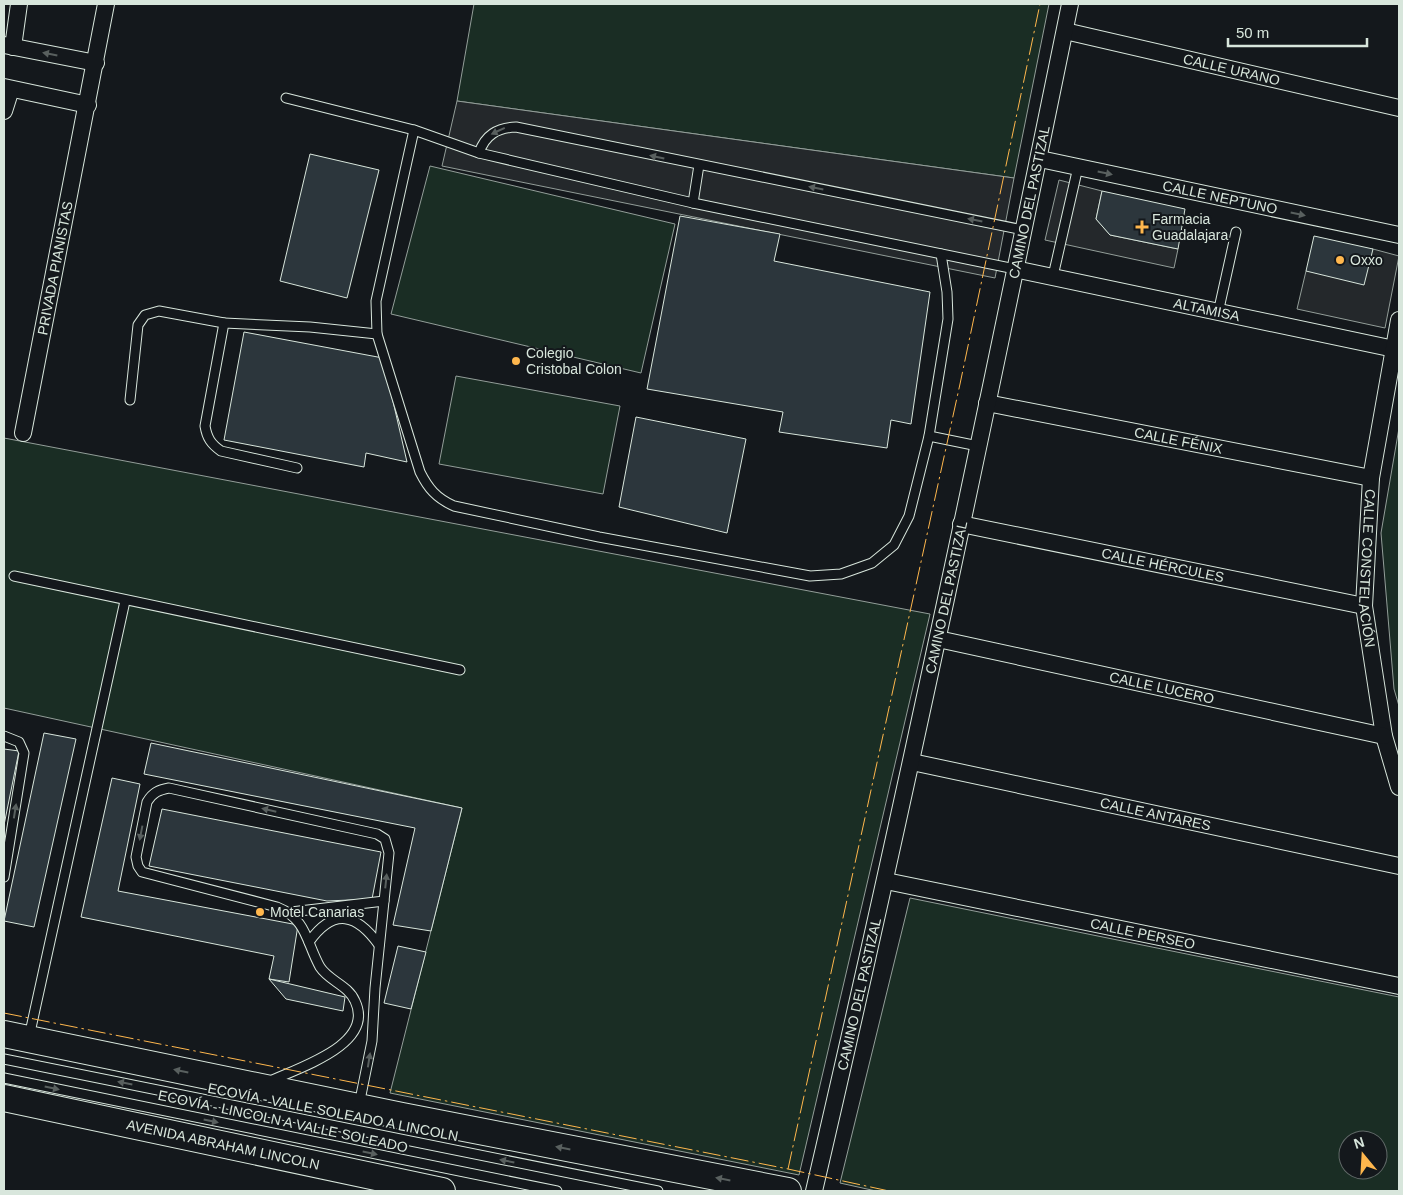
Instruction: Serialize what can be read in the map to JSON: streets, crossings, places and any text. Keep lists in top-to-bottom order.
{
  "streets": {
    "main road": ["AVENIDA ABRAHAM LINCOLN"],
    "street": [
      "CALLE URANO",
      "CALLE NEPTUNO",
      "CAMINO DEL PASTIZAL",
      "PRIVADA PIANISTAS",
      "ALTAMISA",
      "CALLE FÉNIX",
      "CALLE HÉRCULES",
      "CALLE CONSTELACIÓN",
      "CALLE LUCERO",
      "CALLE ANTARES",
      "CALLE PERSEO"
    ],
    "lane": ["ECOVÍA - VALLE SOLEADO A LINCOLN", "ECOVÍA - LINCOLN A VALLE SOLEADO"]
  },
  "crossings": [
    ["CALLE URANO", "CAMINO DEL PASTIZAL"],
    ["CALLE NEPTUNO", "CAMINO DEL PASTIZAL"],
    ["CAMINO DEL PASTIZAL", "ALTAMISA"],
    ["CAMINO DEL PASTIZAL", "CALLE FÉNIX"],
    ["CAMINO DEL PASTIZAL", "CALLE HÉRCULES"],
    ["CAMINO DEL PASTIZAL", "CALLE LUCERO"],
    ["CAMINO DEL PASTIZAL", "CALLE ANTARES"],
    ["CAMINO DEL PASTIZAL", "CALLE PERSEO"],
    ["ALTAMISA", "CALLE CONSTELACIÓN"],
    ["CALLE FÉNIX", "CALLE CONSTELACIÓN"],
    ["CALLE HÉRCULES", "CALLE CONSTELACIÓN"],
    ["CALLE CONSTELACIÓN", "CALLE LUCERO"]
  ],
  "one_way": ["CALLE NEPTUNO", "ECOVÍA - VALLE SOLEADO A LINCOLN", "ECOVÍA - LINCOLN A VALLE SOLEADO"],
  "places": {
    "health": ["Farmacia Guadalajara"],
    "other": ["Oxxo", "Colegio Cristobal Colon", "Motel Canarias"]
  },
  "scale_bar": "50 m",
  "north": "top"
}
